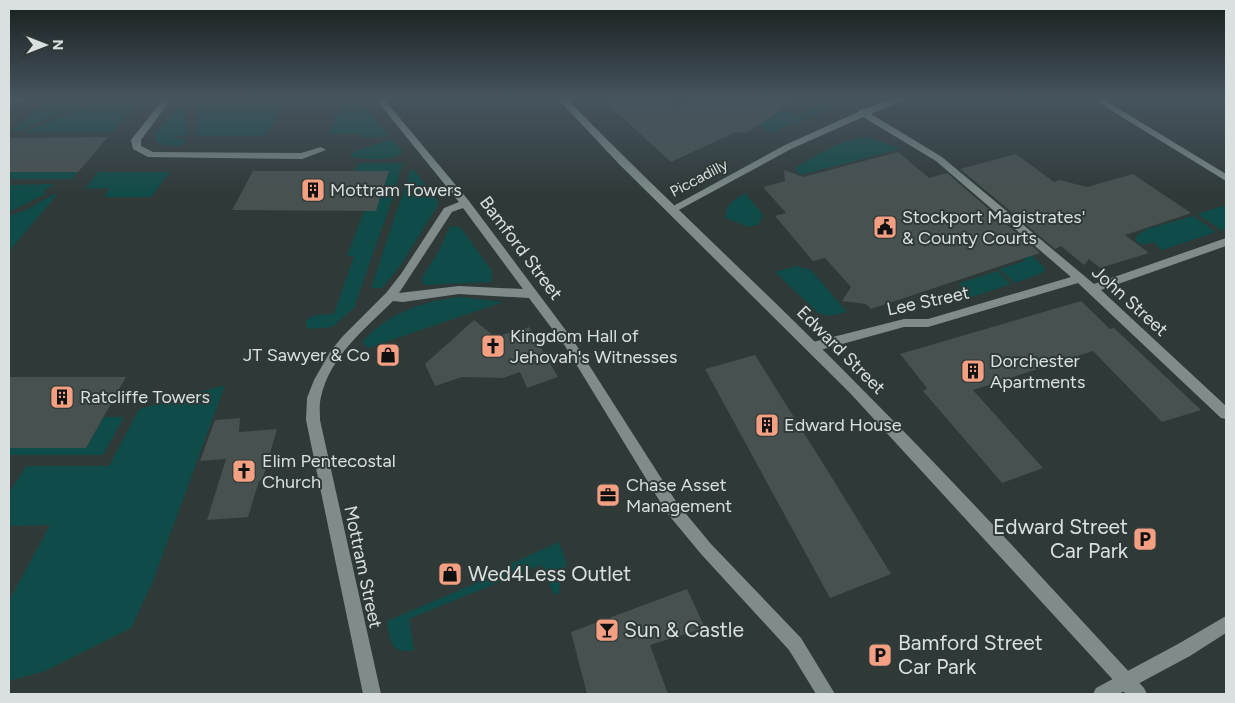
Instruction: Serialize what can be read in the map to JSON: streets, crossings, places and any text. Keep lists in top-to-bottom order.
{
  "streets": {
    "street": [
      "Piccadilly",
      "Bamford Street",
      "Lee Street",
      "John Street",
      "Edward Street",
      "Mottram Street"
    ]
  },
  "crossings": [
    ["Piccadilly", "Edward Street"],
    ["Bamford Street", "Mottram Street"],
    ["Lee Street", "John Street"],
    ["Lee Street", "Edward Street"]
  ],
  "places": {
    "building": [
      "Mottram Towers",
      "Dorchester Apartments",
      "Ratcliffe Towers",
      "Edward House"
    ],
    "public building": ["Stockport Magistrates' & County Courts"],
    "church": ["Kingdom Hall of Jehovah's Witnesses", "Elim Pentecostal Church"],
    "shop": ["JT Sawyer & Co", "Wed4Less Outlet"],
    "office": ["Chase Asset Management"],
    "parking": ["Edward Street Car Park", "Bamford Street Car Park"],
    "bar": ["Sun & Castle"]
  },
  "north": "right"
}
